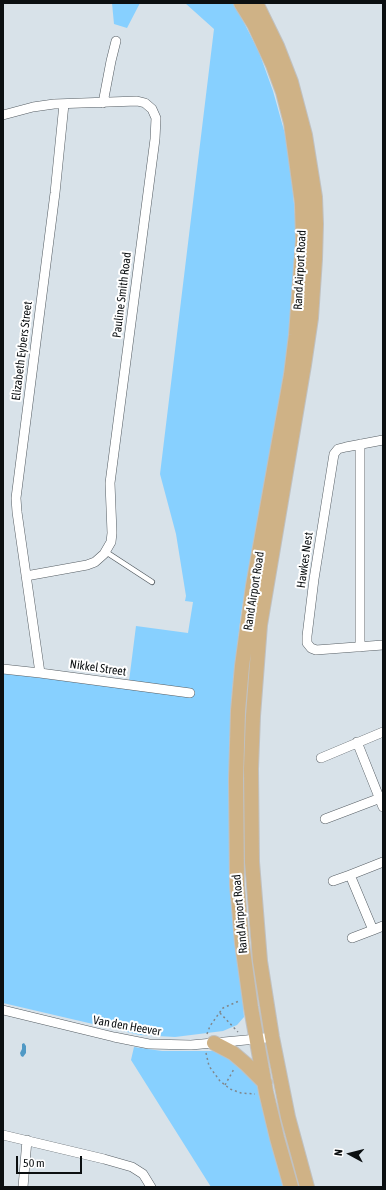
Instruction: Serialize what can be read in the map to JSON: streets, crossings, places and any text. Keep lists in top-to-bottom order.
{
  "streets": {
    "main road": ["Rand Airport Road"],
    "street": [
      "Pauline Smith Road",
      "Elizabeth Eybers Street",
      "Hawkes Nest",
      "Nikkel Street",
      "Van den Heever"
    ]
  },
  "crossings": [
    ["Rand Airport Road", "Van den Heever"],
    ["Pauline Smith Road", "Elizabeth Eybers Street"],
    ["Elizabeth Eybers Street", "Nikkel Street"]
  ],
  "scale_bar": "50 m",
  "north": "left"
}
